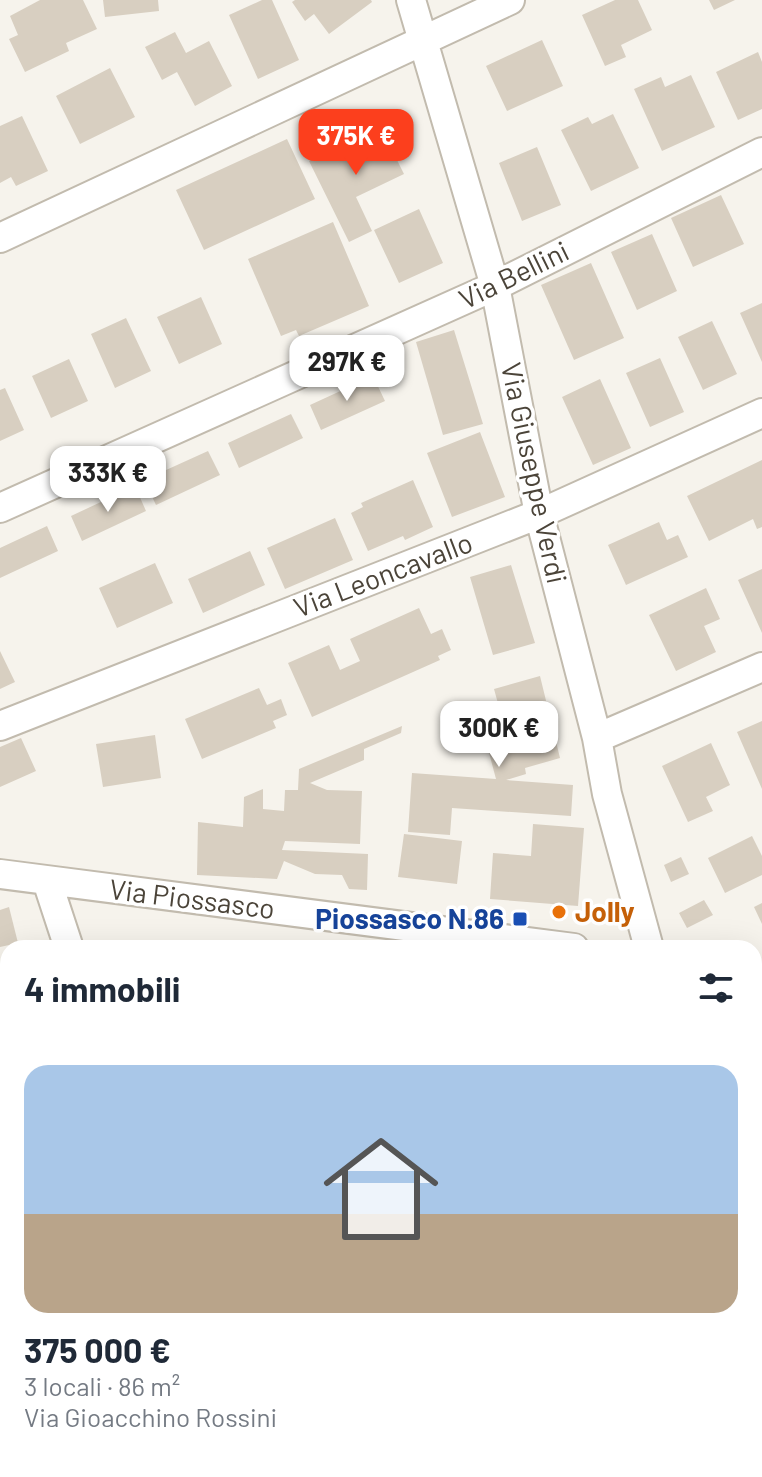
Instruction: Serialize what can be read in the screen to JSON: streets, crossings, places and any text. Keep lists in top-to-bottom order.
{
  "streets": {
    "street": [
      "Via Bellini",
      "Via Giuseppe Verdi",
      "Via Leoncavallo",
      "Via Piossasco"
    ]
  },
  "crossings": [
    ["Via Bellini", "Via Giuseppe Verdi"],
    ["Via Giuseppe Verdi", "Via Leoncavallo"]
  ],
  "places": {
    "other": ["Jolly"],
    "transit": ["Piossasco N.86"]
  },
  "page": {
    "price": [
      "375K €",
      "297K €",
      "333K €",
      "300K €"
    ],
    "heading": "4 immobili",
    "list": [
      {
        "name": "375 000 €",
        "note": "3 locali · 86 m² · Via Gioacchino Rossini"
      }
    ]
  }
}
